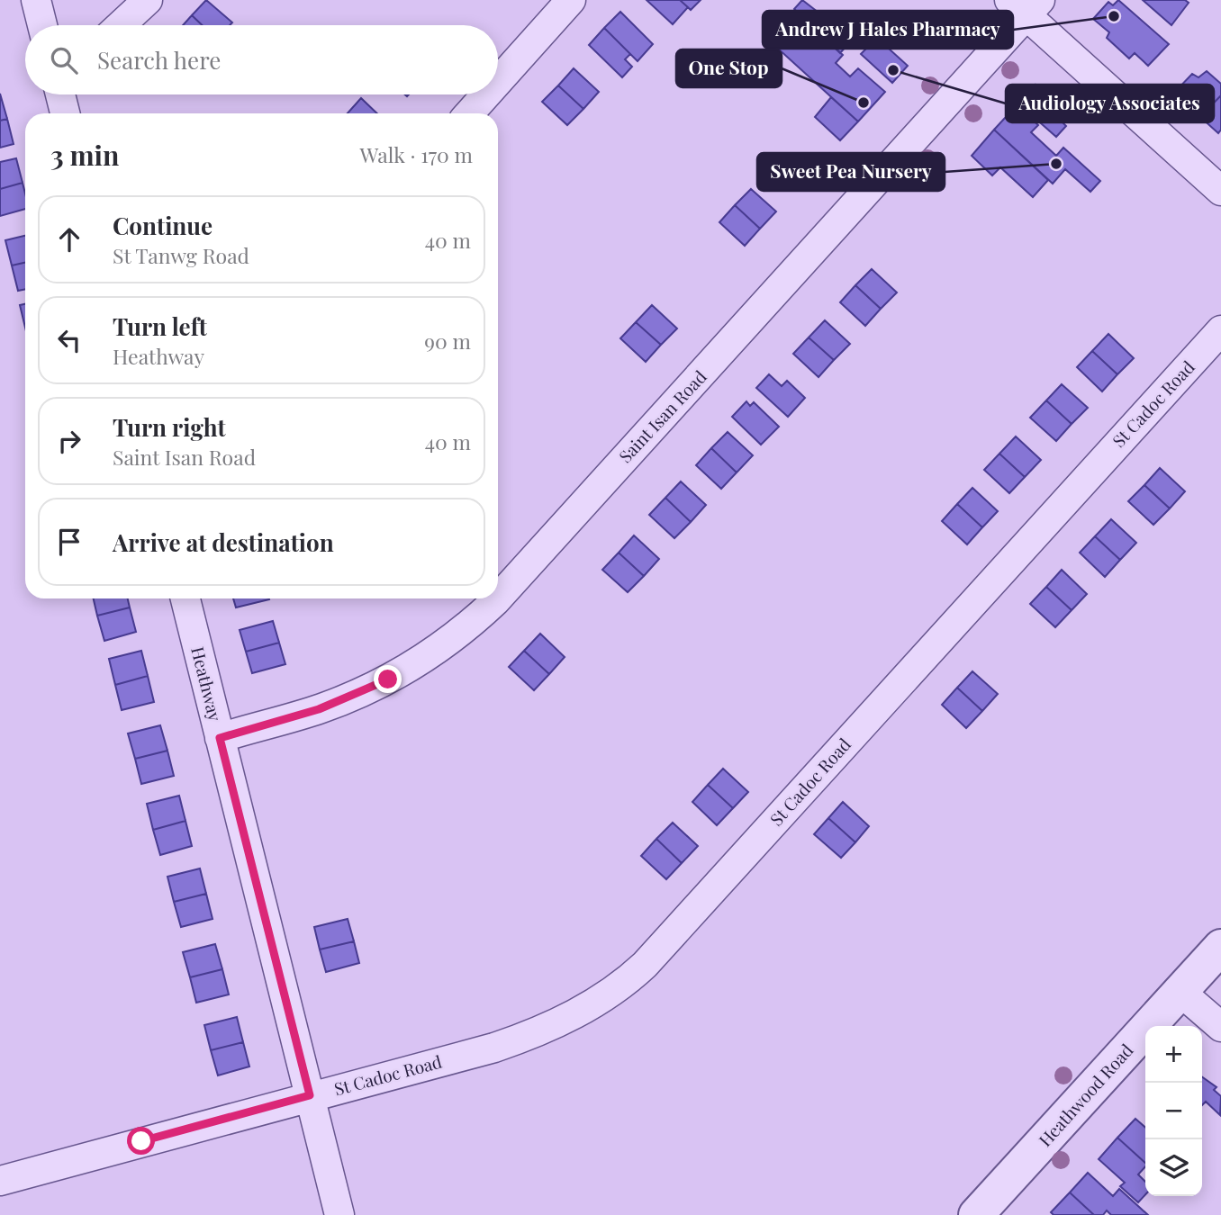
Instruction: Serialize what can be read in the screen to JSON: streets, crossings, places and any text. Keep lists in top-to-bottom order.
{
  "streets": {
    "street": [
      "St Cadoc Road",
      "Saint Isan Road",
      "Heathway",
      "Heathwood Road"
    ]
  },
  "crossings": [
    ["St Cadoc Road", "Heathway"],
    ["Saint Isan Road", "Heathway"]
  ],
  "places": [
    "Andrew J Hales Pharmacy",
    "Audiology Associates",
    "One Stop",
    "Sweet Pea Nursery"
  ],
  "page": {
    "search": "Search here",
    "heading": ["3 min", "Walk · 170 m"],
    "list": [
      ["Continue", "St Tanwg Road", "40 m"],
      ["Turn left", "Heathway", "90 m"],
      ["Turn right", "Saint Isan Road", "40 m"],
      "Arrive at destination"
    ],
    "map_buttons": ["+", "−"]
  }
}
